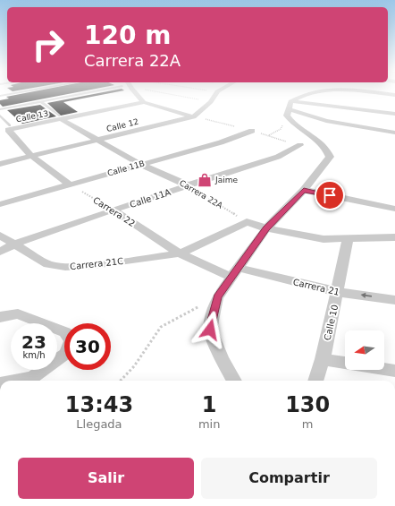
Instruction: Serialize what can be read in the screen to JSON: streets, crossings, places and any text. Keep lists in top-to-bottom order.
{
  "streets": {
    "street": [
      "Calle 13",
      "Calle 12",
      "Calle 11B",
      "Carrera 22A",
      "Calle 11A",
      "Carrera 22",
      "Carrera 21C",
      "Carrera 21",
      "Calle 10"
    ]
  },
  "crossings": [
    ["Calle 13", "Carrera 22A"],
    ["Calle 12", "Carrera 22A"],
    ["Calle 11B", "Carrera 22A"],
    ["Calle 11B", "Carrera 22"],
    ["Carrera 22A", "Calle 11A"],
    ["Calle 11A", "Carrera 22"],
    ["Calle 11A", "Carrera 21C"],
    ["Carrera 22", "Carrera 21C"],
    ["Carrera 22", "Carrera 21"],
    ["Carrera 21", "Calle 10"]
  ],
  "places": {
    "shop": ["Jaime"]
  },
  "north": "left",
  "page": {
    "turn": ["120 m", "Carrera 22A"],
    "speed": "23 km/h",
    "limit": "30",
    "eta": [
      "13:43",
      "Llegada",
      "1",
      "min",
      "130",
      "m"
    ],
    "buttons": ["Salir", "Compartir"]
  }
}
